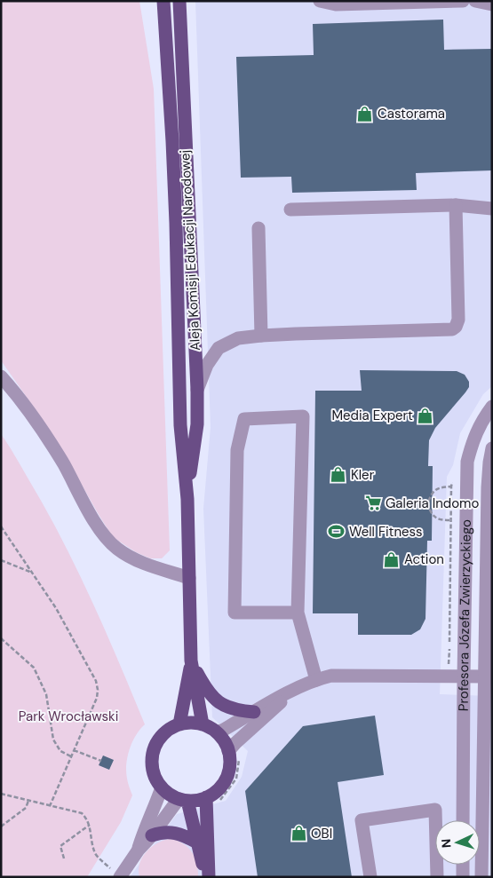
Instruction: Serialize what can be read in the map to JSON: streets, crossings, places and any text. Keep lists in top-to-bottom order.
{
  "streets": {
    "main road": ["Aleja Komisji Edukacji Narodowej"],
    "street": ["Profesora Józefa Zwierzyckiego"]
  },
  "parks": ["Park Wrocławski"],
  "places": {
    "shop": [
      "Castorama",
      "Media Expert",
      "Kler",
      "Action",
      "OBI"
    ],
    "supermarket": ["Galeria Indomo"],
    "sports": ["Well Fitness"]
  },
  "north": "left"
}
